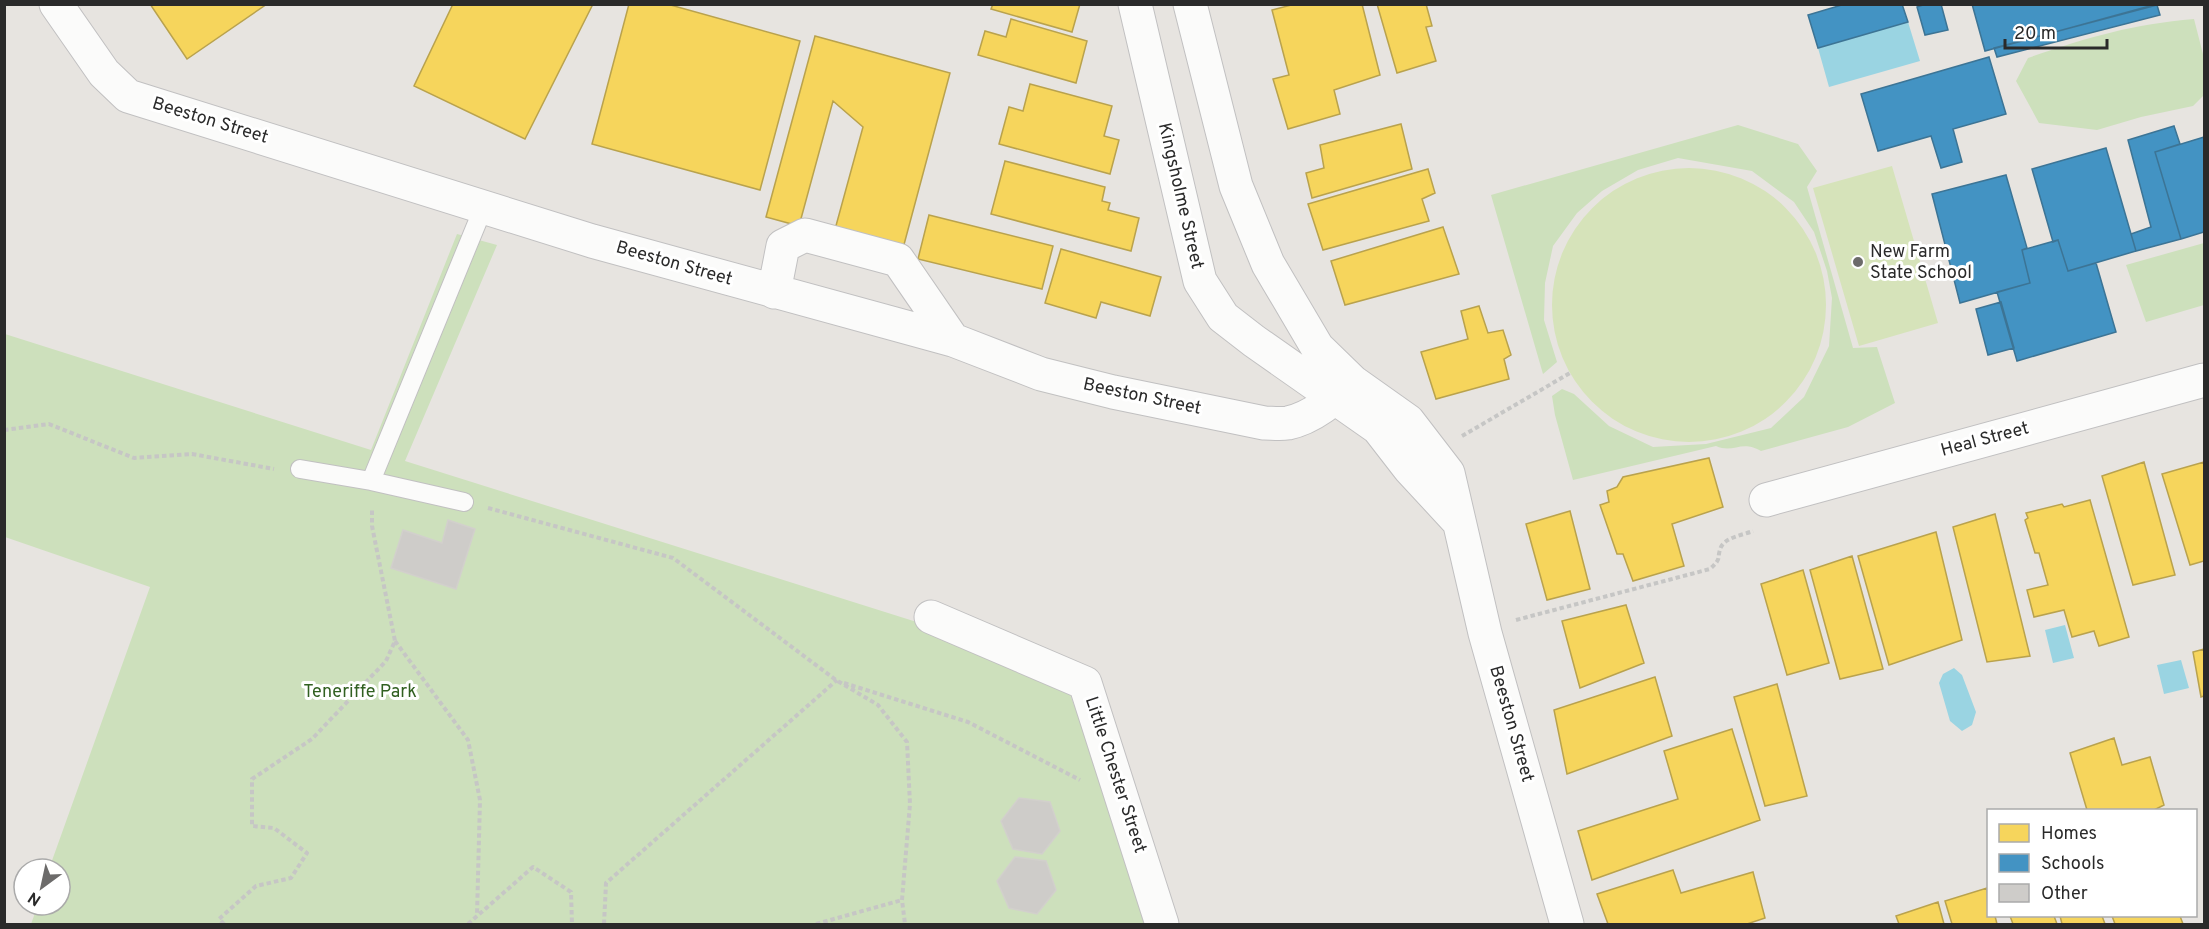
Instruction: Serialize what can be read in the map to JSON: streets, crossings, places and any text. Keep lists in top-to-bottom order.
{
  "streets": {
    "street": [
      "Beeston Street",
      "Kingsholme Street",
      "Heal Street",
      "Little Chester Street"
    ]
  },
  "crossings": [
    ["Beeston Street", "Kingsholme Street"]
  ],
  "parks": ["Teneriffe Park"],
  "places": ["New Farm State School"],
  "legend": ["Homes", "Schools", "Other"],
  "scale_bar": "20 m",
  "north": "bottom left"
}
